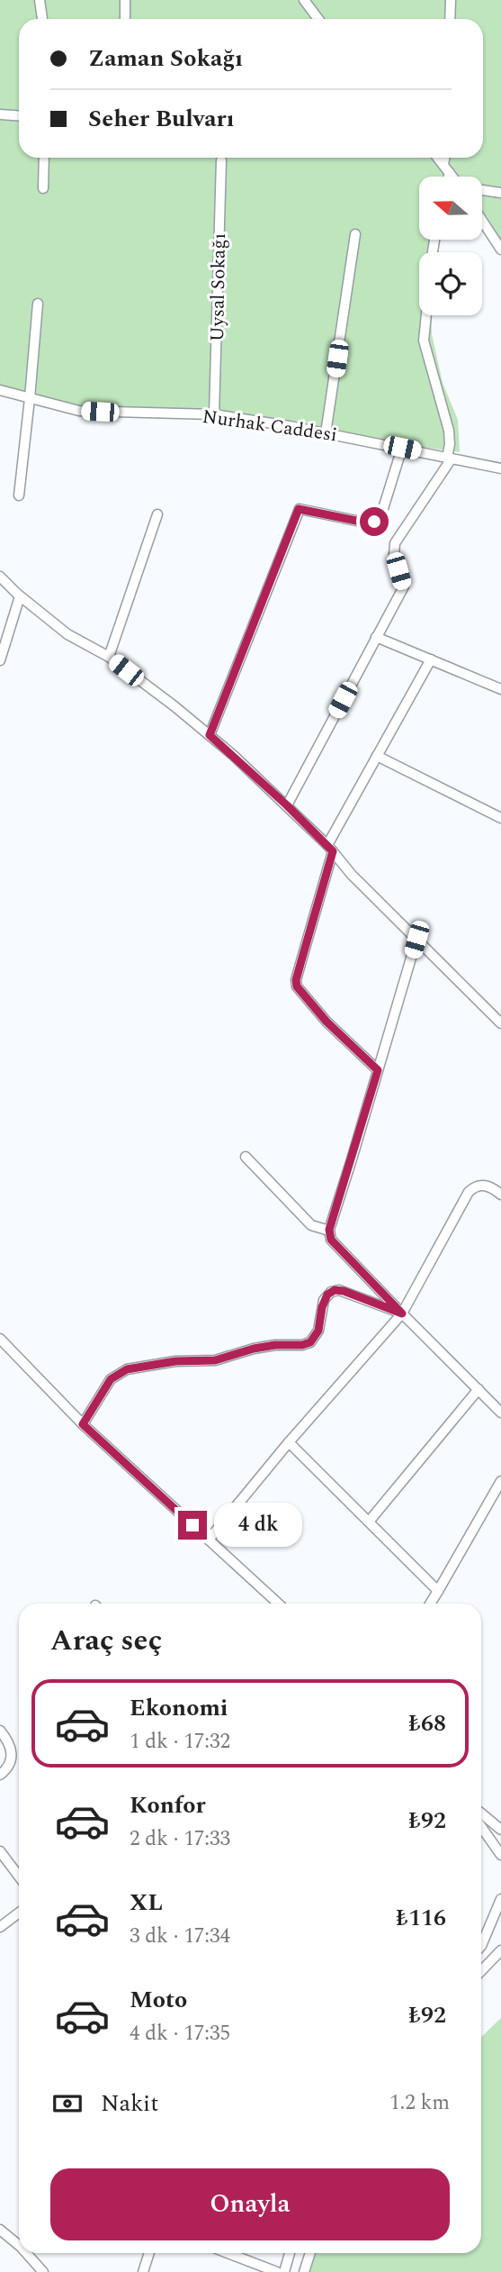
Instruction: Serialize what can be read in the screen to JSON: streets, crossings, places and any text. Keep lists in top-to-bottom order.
{
  "streets": {
    "street": ["Uysal Sokağı", "Nurhak Caddesi"]
  },
  "crossings": [
    ["Uysal Sokağı", "Nurhak Caddesi"]
  ],
  "north": "left",
  "page": {
    "banner": ["Zaman Sokağı", "Seher Bulvarı"],
    "bubble": "4 dk",
    "heading": "Araç seç",
    "list": [
      {
        "name": "Ekonomi",
        "note": "1 dk · 17:32",
        "value": "₺68"
      },
      {
        "name": "Konfor",
        "note": "2 dk · 17:33",
        "value": "₺92"
      },
      {
        "name": "XL",
        "note": "3 dk · 17:34",
        "value": "₺116"
      },
      {
        "name": "Moto",
        "note": "4 dk · 17:35",
        "value": "₺92"
      }
    ],
    "pay": ["Nakit", "1.2 km"],
    "buttons": "Onayla"
  }
}
